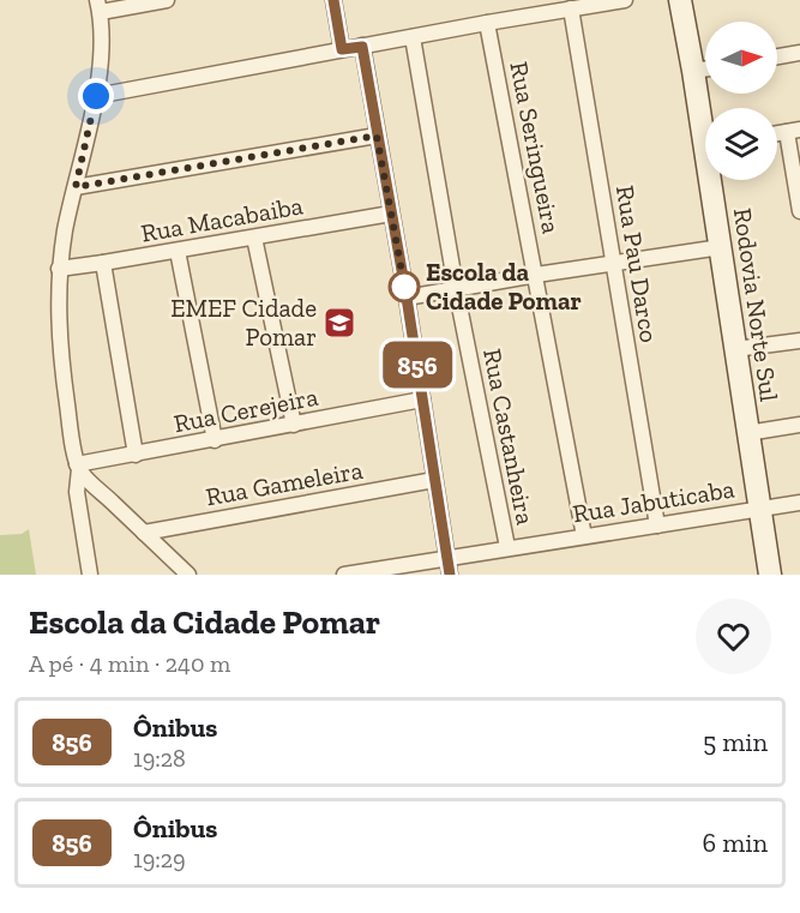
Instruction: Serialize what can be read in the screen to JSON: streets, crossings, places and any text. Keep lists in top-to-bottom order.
{
  "streets": {
    "street": [
      "Rua Seringueira",
      "Rua Macabaiba",
      "Rua Pau Darco",
      "Rodovia Norte Sul",
      "Rua Cerejeira",
      "Rua Castanheira",
      "Rua Gameleira",
      "Rua Jabuticaba"
    ]
  },
  "crossings": [
    ["Rua Seringueira", "Rua Jabuticaba"],
    ["Rua Pau Darco", "Rua Jabuticaba"],
    ["Rodovia Norte Sul", "Rua Jabuticaba"],
    ["Rua Castanheira", "Rua Jabuticaba"]
  ],
  "places": {
    "other": ["Escola da Cidade Pomar"],
    "school or university": ["EMEF Cidade Pomar"]
  },
  "lines": ["bus line 856"],
  "north": "right",
  "page": {
    "on_map": "856",
    "heading": ["Escola da Cidade Pomar", "A pé · 4 min · 240 m"],
    "list": [
      {
        "mark": "856",
        "name": "Ônibus",
        "note": "19:28",
        "value": "5 min"
      },
      {
        "mark": "856",
        "name": "Ônibus",
        "note": "19:29",
        "value": "6 min"
      }
    ]
  }
}
